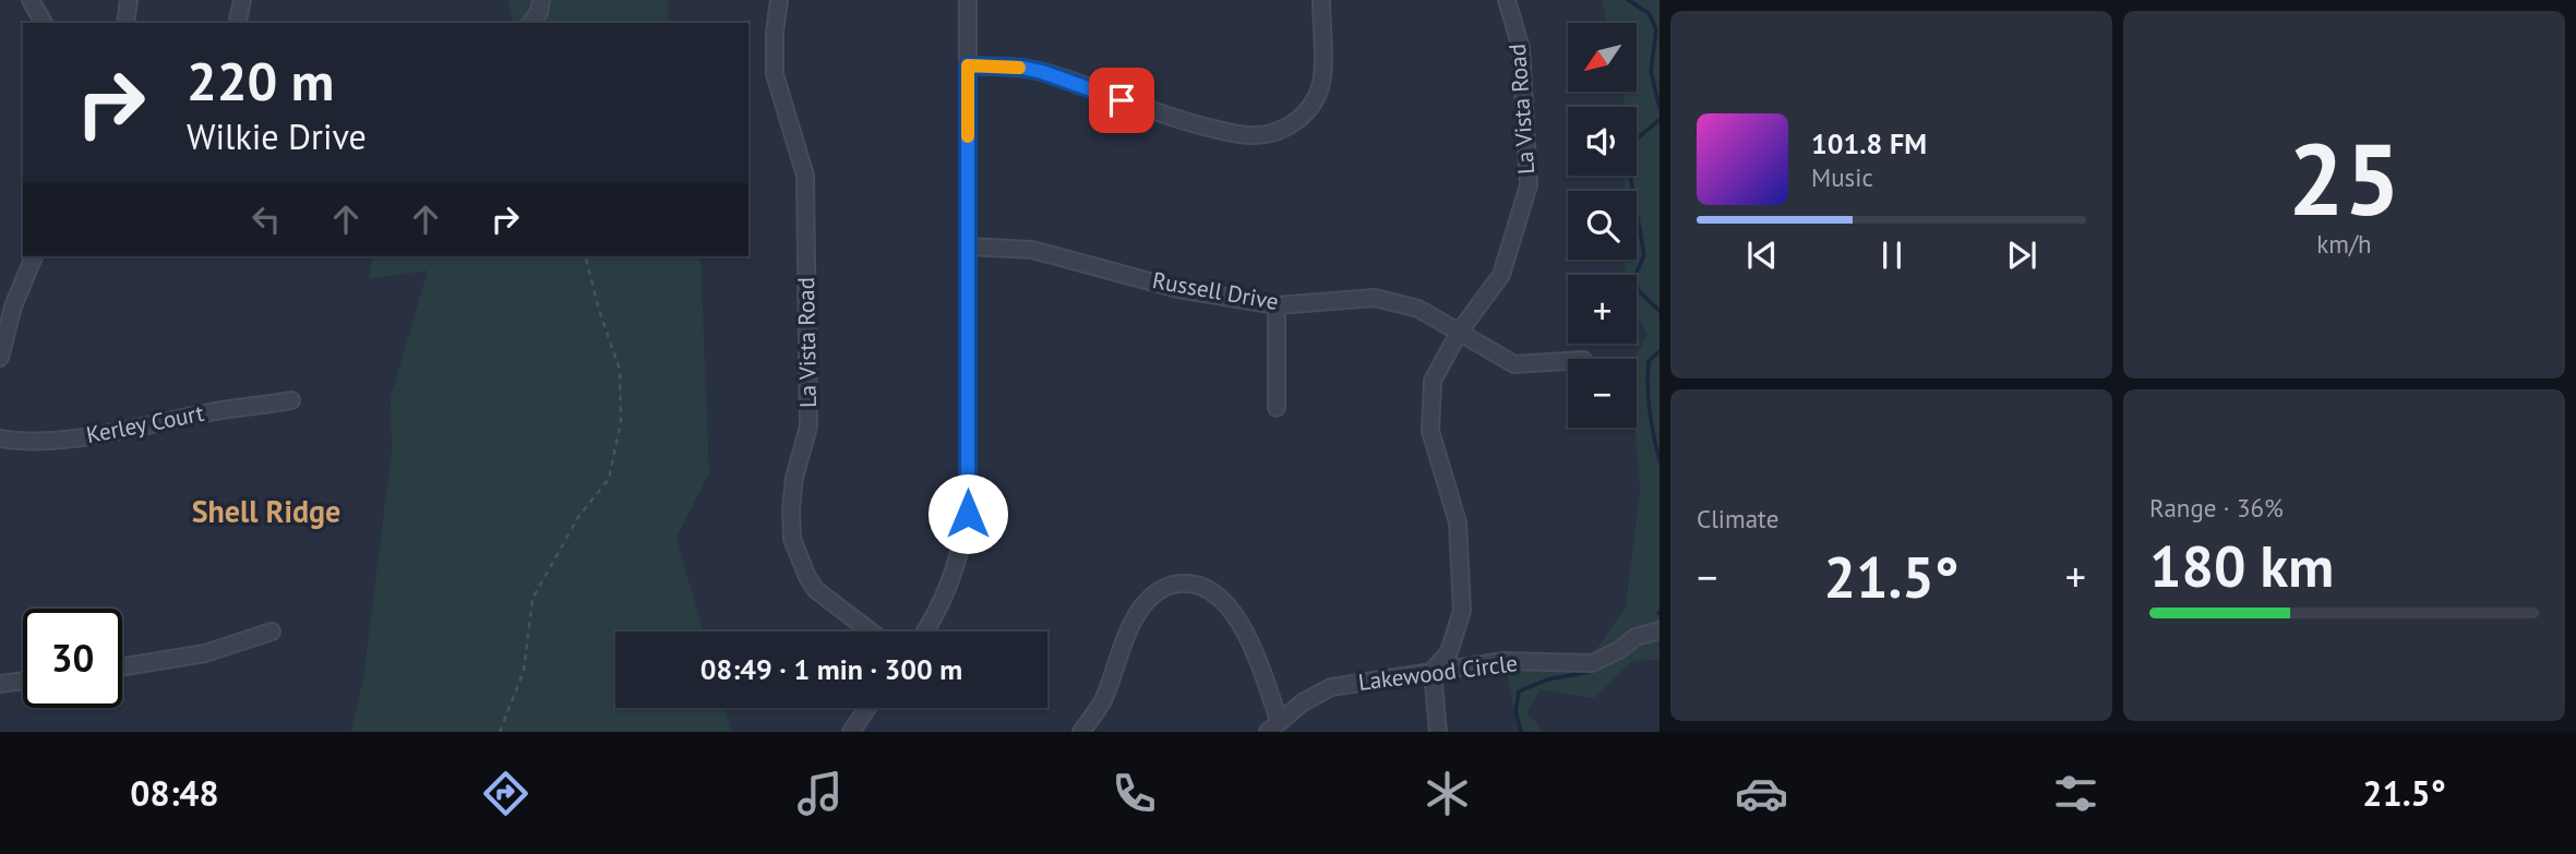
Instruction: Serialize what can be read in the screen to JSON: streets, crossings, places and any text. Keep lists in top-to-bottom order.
{
  "streets": {
    "street": [
      "La Vista Road",
      "Russell Drive",
      "Kerley Court",
      "Lakewood Circle"
    ]
  },
  "crossings": [
    ["La Vista Road", "Russell Drive"],
    ["La Vista Road", "Lakewood Circle"]
  ],
  "districts": ["Shell Ridge"],
  "north": "bottom left",
  "page": {
    "tile": [
      ["25", "km/h"],
      "Climate",
      ["Range · 36%", "180 km"]
    ],
    "map_buttons": ["+", "−"],
    "turn": ["220 m", "Wilkie Drive"],
    "song": ["101.8 FM", "Music"],
    "heat": ["−", "21.5°", "+"],
    "limit": "30",
    "trip": "08:49 · 1 min · 300 m",
    "tabs": ["08:48", "21.5°"]
  }
}
